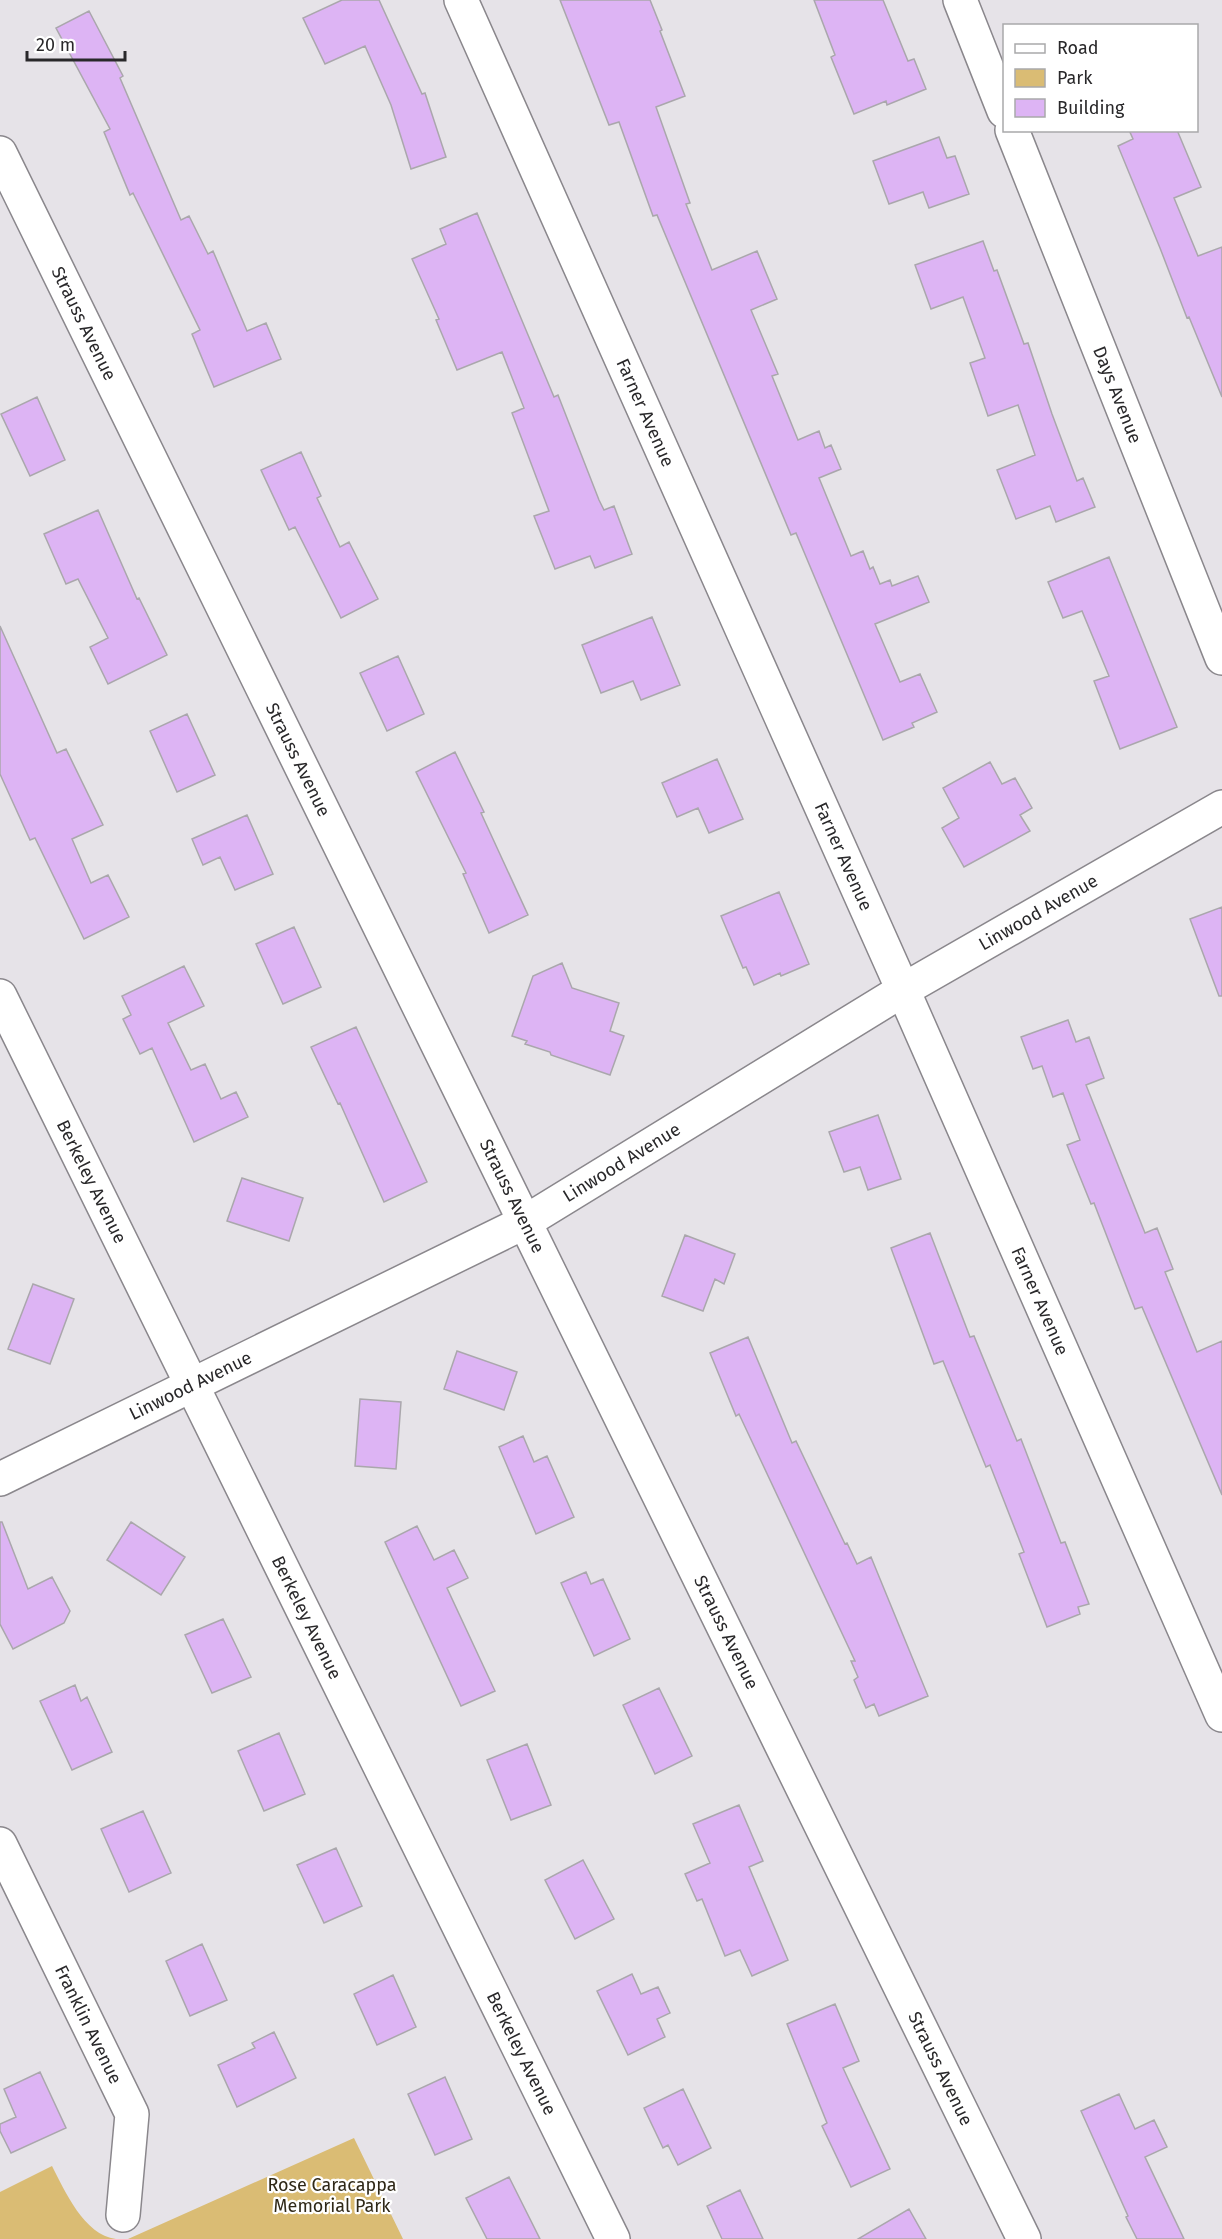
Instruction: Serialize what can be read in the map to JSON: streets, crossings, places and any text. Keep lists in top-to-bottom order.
{
  "streets": {
    "street": [
      "Strauss Avenue",
      "Days Avenue",
      "Farner Avenue",
      "Linwood Avenue",
      "Berkeley Avenue",
      "Franklin Avenue"
    ]
  },
  "crossings": [
    ["Strauss Avenue", "Linwood Avenue"],
    ["Farner Avenue", "Linwood Avenue"],
    ["Linwood Avenue", "Berkeley Avenue"]
  ],
  "parks": ["Rose Caracappa Memorial Park"],
  "legend": ["Road", "Park", "Building"],
  "scale_bar": "20 m"
}
